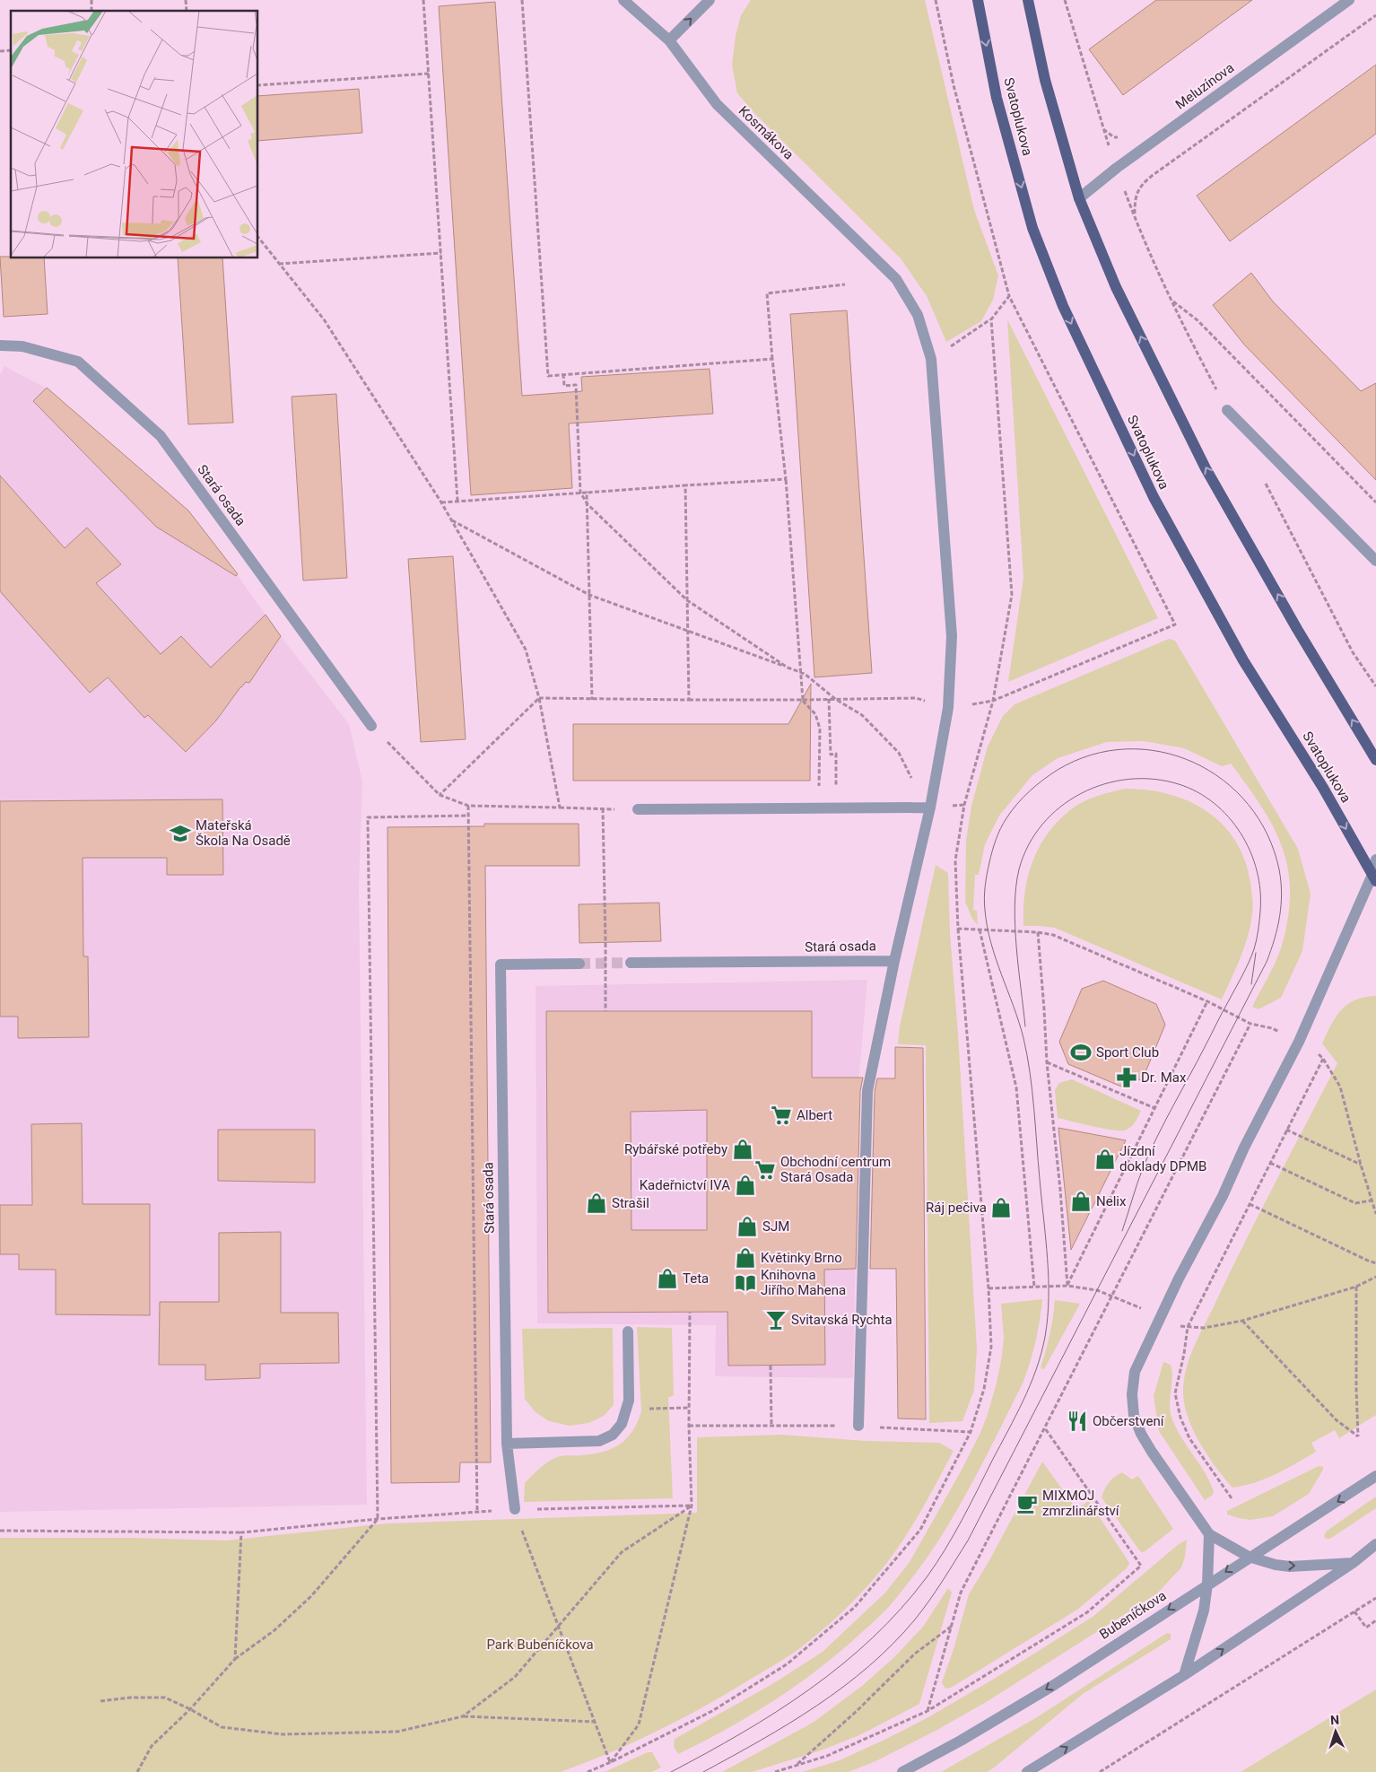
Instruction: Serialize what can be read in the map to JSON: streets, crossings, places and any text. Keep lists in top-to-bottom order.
{
  "streets": {
    "main road": ["Svatoplukova"],
    "street": [
      "Meluzínova",
      "Kosmákova",
      "Stará osada",
      "Bubeníčkova"
    ]
  },
  "crossings": [
    ["Kosmákova", "Stará osada"]
  ],
  "parks": ["Park Bubeníčkova"],
  "places": {
    "school or university": ["Mateřská Škola Na Osadě"],
    "sports": ["Sport Club"],
    "pharmacy": ["Dr. Max"],
    "supermarket": ["Albert", "Obchodní centrum Stará Osada"],
    "shop": [
      "Rybářské potřeby",
      "Jízdní doklady DPMB",
      "Kadeřnictví IVA",
      "Nelix",
      "Strašil",
      "Ráj pečiva",
      "SJM",
      "Květinky Brno",
      "Teta"
    ],
    "library": ["Knihovna Jiřího Mahena"],
    "bar": ["Svitavská Rychta"],
    "restaurant": ["Občerstvení"],
    "cafe": ["MIXMOJ zmrzlinářství"]
  },
  "north": "top"
}
